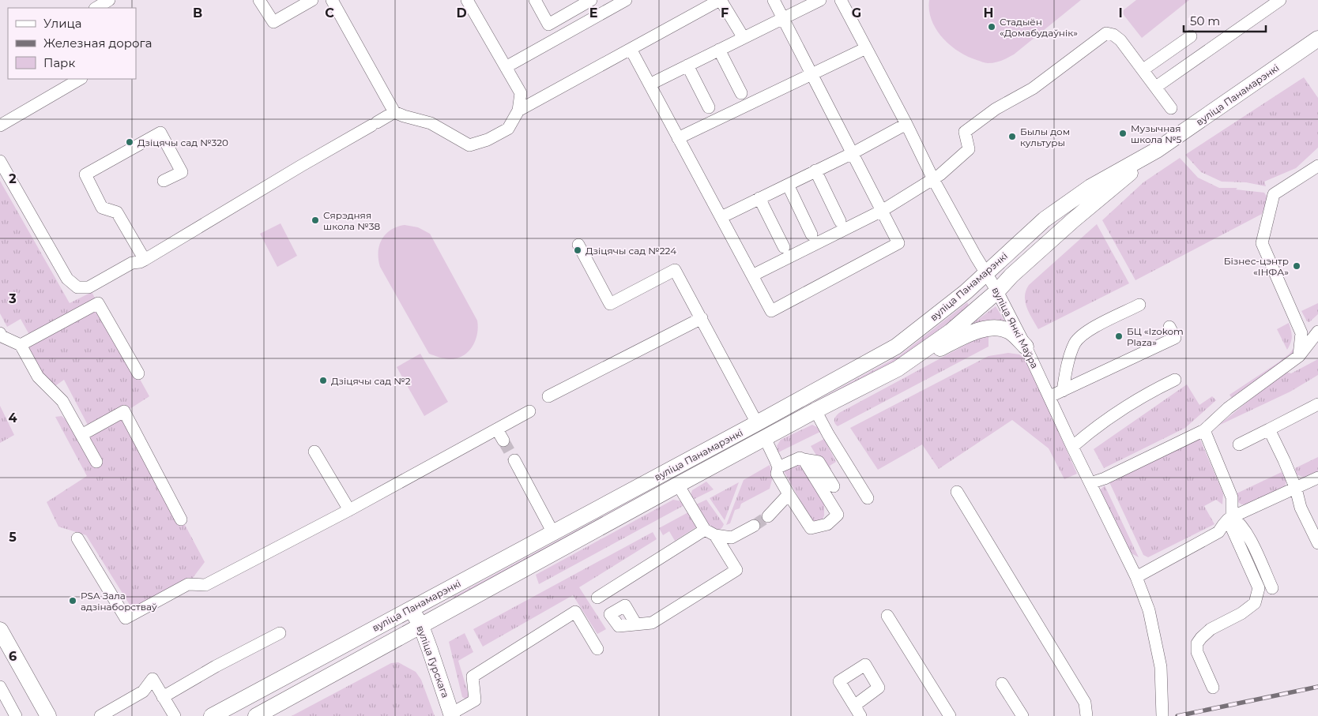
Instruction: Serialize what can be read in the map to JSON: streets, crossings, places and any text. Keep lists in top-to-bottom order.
{
  "streets": {
    "main road": ["вуліца Панамарэнкі", "вуліца Гурскага"],
    "street": ["вуліца Янкі Маўра"]
  },
  "crossings": [
    ["вуліца Панамарэнкі", "вуліца Янкі Маўра"],
    ["вуліца Панамарэнкі", "вуліца Гурскага"]
  ],
  "places": [
    "Стадыён «Домабудаўнік»",
    "Музычная школа №5",
    "Былы дом культуры",
    "Дзіцячы сад №320",
    "Сярэдняя школа №38",
    "Дзіцячы сад №224",
    "Бізнес-цэнтр «ІНФА»",
    "БЦ «Izokom Plaza»",
    "Дзіцячы сад №2",
    "PSA Зала адзінаборстваў"
  ],
  "legend": ["Улица", "Железная дорога", "Парк"],
  "scale_bar": "50 m",
  "grid": {
    "columns": [
      "B",
      "C",
      "D",
      "E",
      "F",
      "G",
      "H",
      "I"
    ],
    "rows": [
      "2",
      "3",
      "4",
      "5",
      "6"
    ]
  }
}
